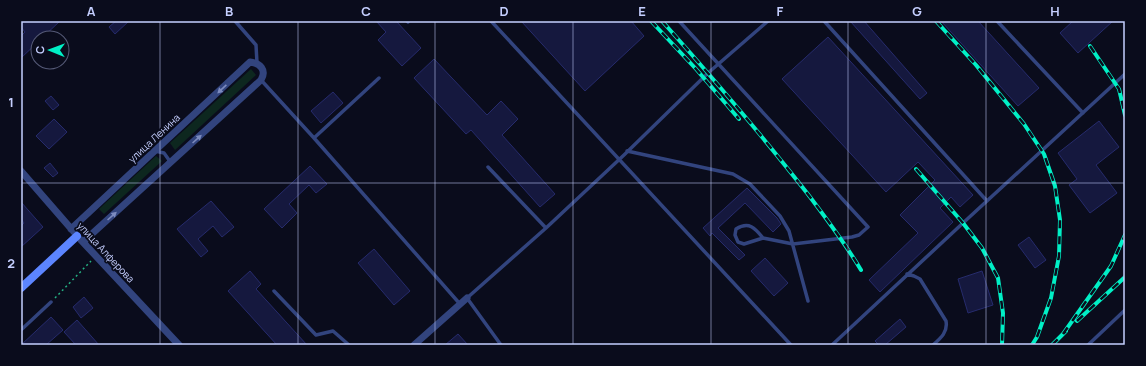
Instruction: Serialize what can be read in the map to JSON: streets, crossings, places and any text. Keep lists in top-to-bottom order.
{
  "streets": {
    "street": ["улица Ленина", "улица Алферова"]
  },
  "crossings": [
    ["улица Ленина", "улица Алферова"]
  ],
  "north": "left",
  "grid": {
    "columns": [
      "A",
      "B",
      "C",
      "D",
      "E",
      "F",
      "G",
      "H"
    ],
    "rows": ["1", "2"]
  }
}
